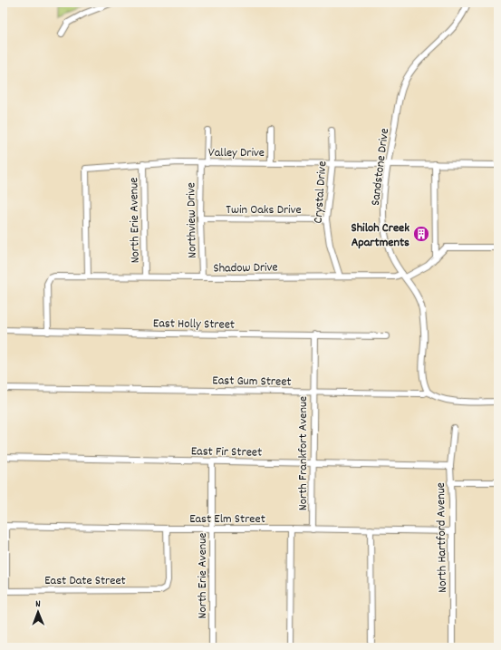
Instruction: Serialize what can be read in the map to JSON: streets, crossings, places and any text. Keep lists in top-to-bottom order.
{
  "streets": {
    "street": [
      "Valley Drive",
      "Sandstone Drive",
      "Crystal Drive",
      "Twin Oaks Drive",
      "North Erie Avenue",
      "Northview Drive",
      "Shadow Drive",
      "East Holly Street",
      "East Gum Street",
      "East Fir Street",
      "North Frankfort Avenue",
      "East Elm Street",
      "North Hartford Avenue",
      "East Date Street"
    ]
  },
  "crossings": [
    ["Valley Drive", "Sandstone Drive"],
    ["Valley Drive", "Crystal Drive"],
    ["Valley Drive", "North Erie Avenue"],
    ["Valley Drive", "Northview Drive"],
    ["Valley Drive", "Shadow Drive"],
    ["Sandstone Drive", "Shadow Drive"],
    ["Sandstone Drive", "East Gum Street"],
    ["Crystal Drive", "Twin Oaks Drive"],
    ["Crystal Drive", "Shadow Drive"],
    ["Twin Oaks Drive", "Northview Drive"],
    ["North Erie Avenue", "Shadow Drive"],
    ["North Erie Avenue", "East Fir Street"],
    ["North Erie Avenue", "East Elm Street"],
    ["Northview Drive", "Shadow Drive"],
    ["Shadow Drive", "East Holly Street"],
    ["East Holly Street", "North Frankfort Avenue"],
    ["East Gum Street", "North Frankfort Avenue"],
    ["East Fir Street", "North Frankfort Avenue"],
    ["East Fir Street", "North Hartford Avenue"],
    ["North Frankfort Avenue", "East Elm Street"],
    ["East Elm Street", "North Hartford Avenue"],
    ["East Elm Street", "East Date Street"]
  ],
  "places": {
    "building": ["Shiloh Creek Apartments"]
  },
  "north": "top"
}
